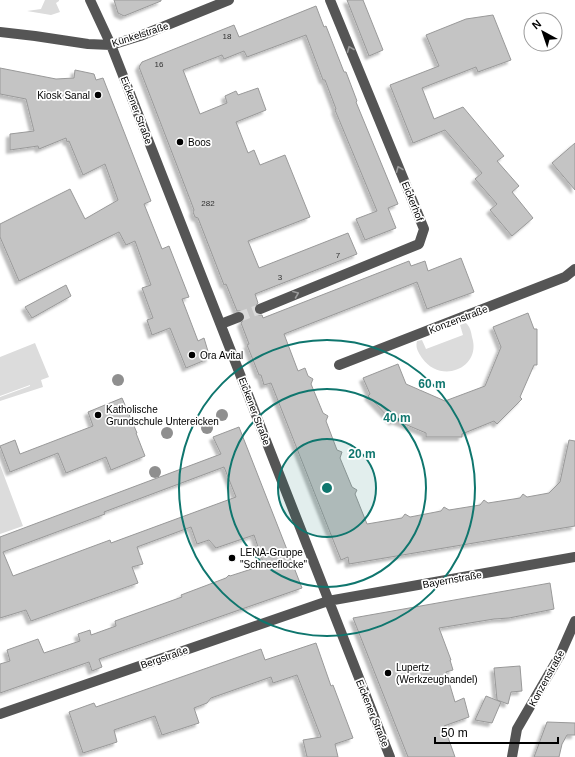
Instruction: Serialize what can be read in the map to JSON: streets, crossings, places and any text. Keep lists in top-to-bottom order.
{
  "streets": {
    "street": [
      "Künkelstraße",
      "Eickener Straße",
      "Eickerhof",
      "Konzenstraße",
      "Bayernstraße",
      "Bergstraße"
    ]
  },
  "crossings": [
    ["Künkelstraße", "Eickener Straße"],
    ["Eickener Straße", "Bayernstraße"],
    ["Eickener Straße", "Bergstraße"],
    ["Bayernstraße", "Bergstraße"]
  ],
  "places": [
    "Kiosk Sanal",
    "Boos",
    "Ora Avital",
    "Katholische Grundschule Untereicken",
    "LENA-Gruppe \"Schneeflocke\"",
    "Lupertz (Werkzeughandel)"
  ],
  "house_numbers": [
    "18",
    "16",
    "282",
    "7",
    "3"
  ],
  "scale_bar": "50 m",
  "north": "top left",
  "rings": ["60 m", "40 m", "20 m"]
}
